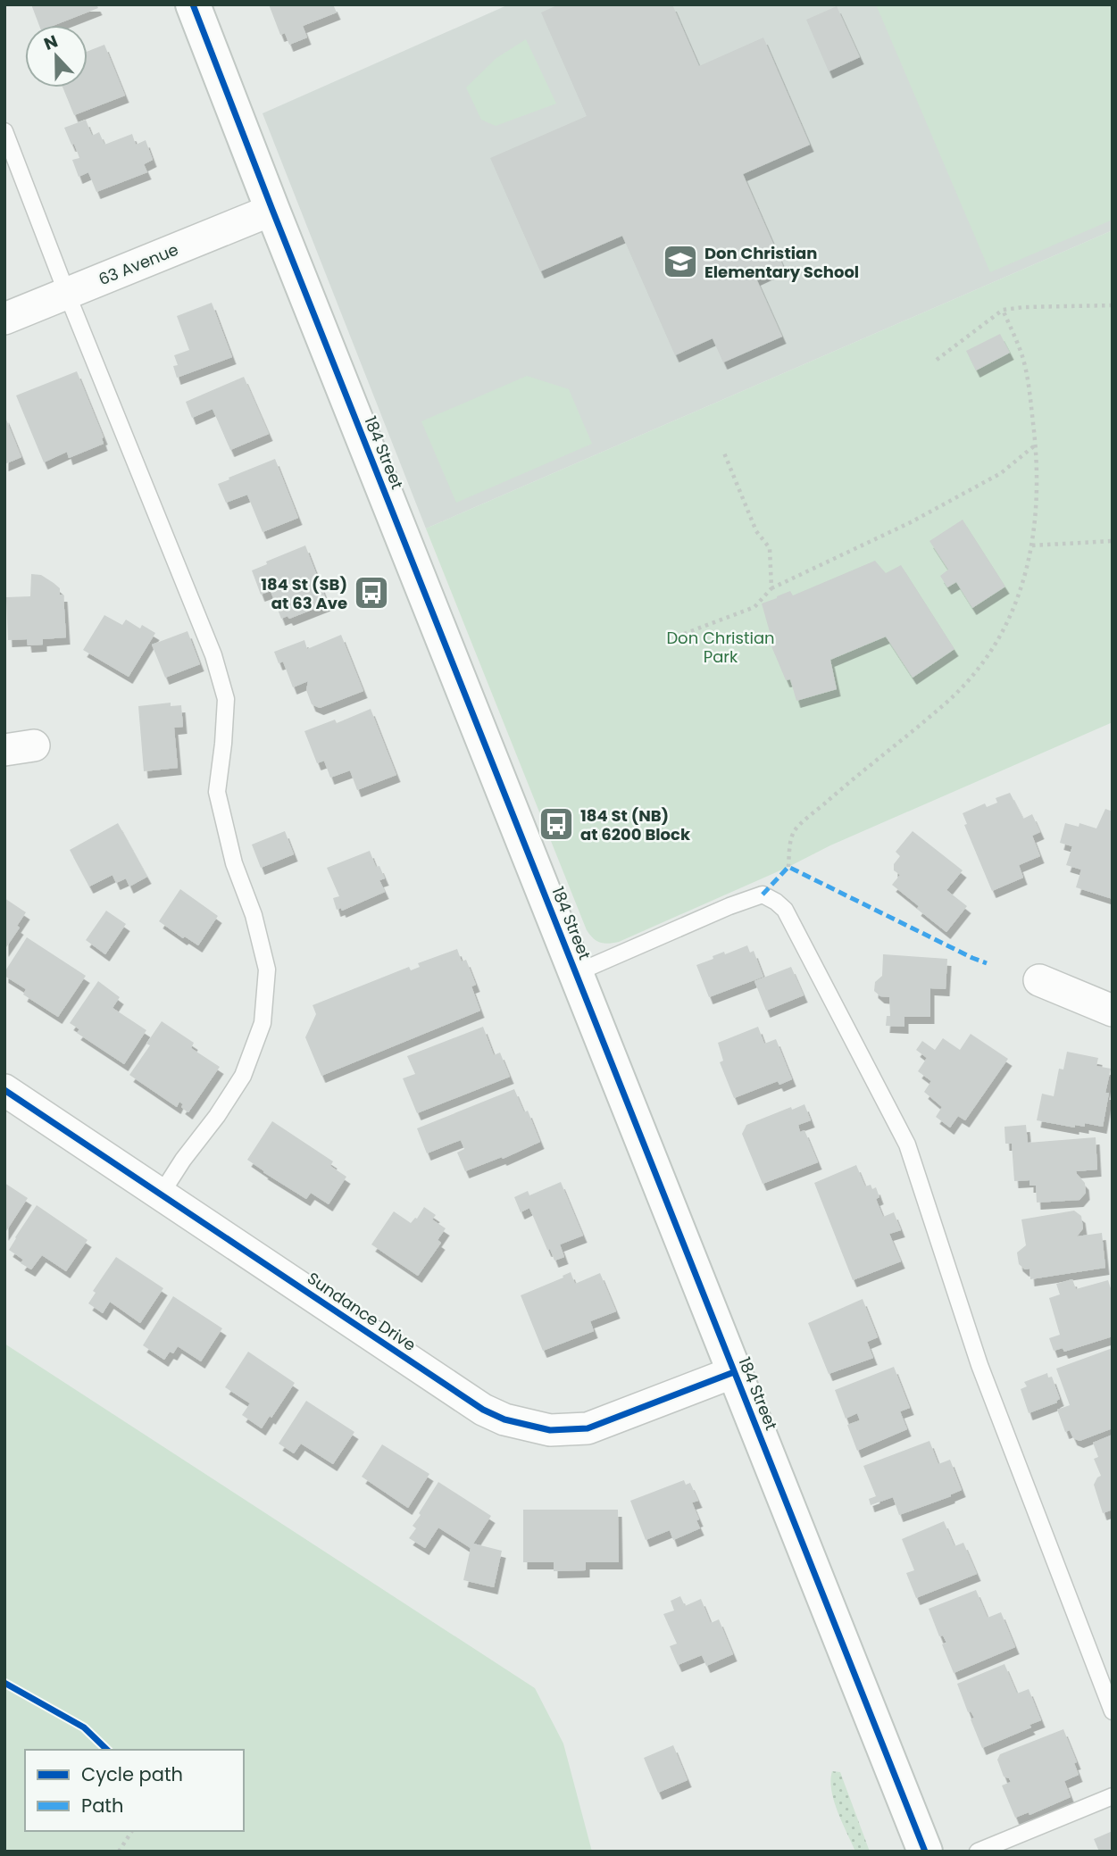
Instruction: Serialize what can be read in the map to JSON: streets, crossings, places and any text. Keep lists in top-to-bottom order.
{
  "streets": {
    "main road": ["184 Street"],
    "street": ["63 Avenue", "Sundance Drive"]
  },
  "crossings": [
    ["63 Avenue", "184 Street"],
    ["184 Street", "Sundance Drive"]
  ],
  "parks": ["Don Christian Park"],
  "places": {
    "school or university": ["Don Christian Elementary School"],
    "bus stop": ["184 St (SB) at 63 Ave", "184 St (NB) at 6200 Block"]
  },
  "legend": ["Cycle path", "Path"],
  "north": "top"
}
